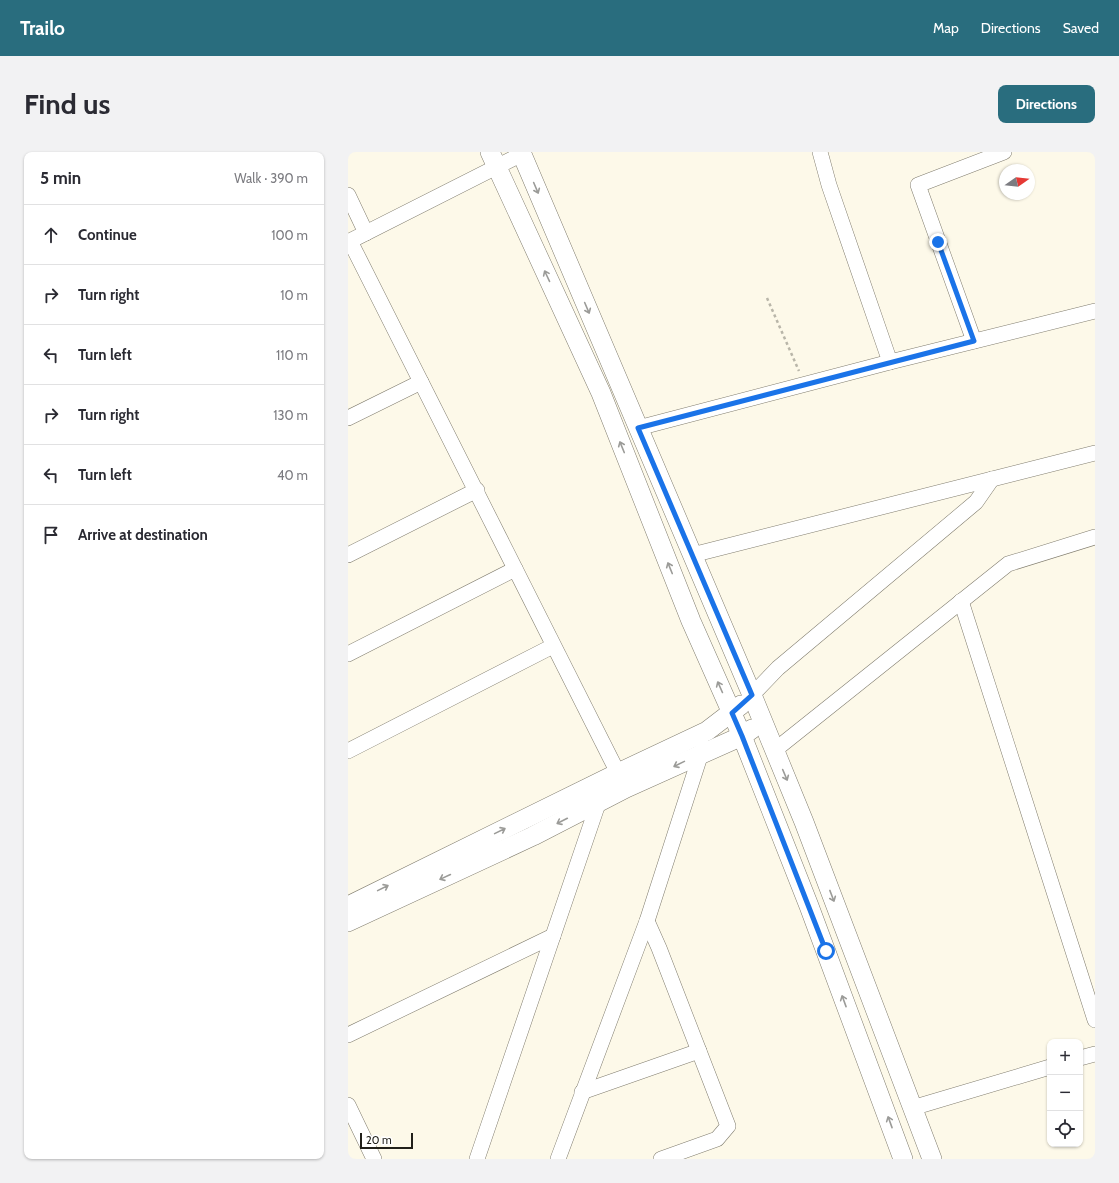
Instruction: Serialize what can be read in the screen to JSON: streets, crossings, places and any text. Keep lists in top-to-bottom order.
{
  "scale_bar": "20 m",
  "north": "right",
  "page": {
    "header": "Trailo",
    "nav": ["Map", "Directions", "Saved"],
    "buttons": "Directions",
    "title": "Find us",
    "heading": ["5 min", "Walk · 390 m"],
    "list": [
      ["Continue", "100 m"],
      ["Turn right", "10 m"],
      ["Turn left", "110 m"],
      ["Turn right", "130 m"],
      ["Turn left", "40 m"],
      "Arrive at destination"
    ],
    "map_buttons": ["+", "−"],
    "scale": "20 m"
  }
}
